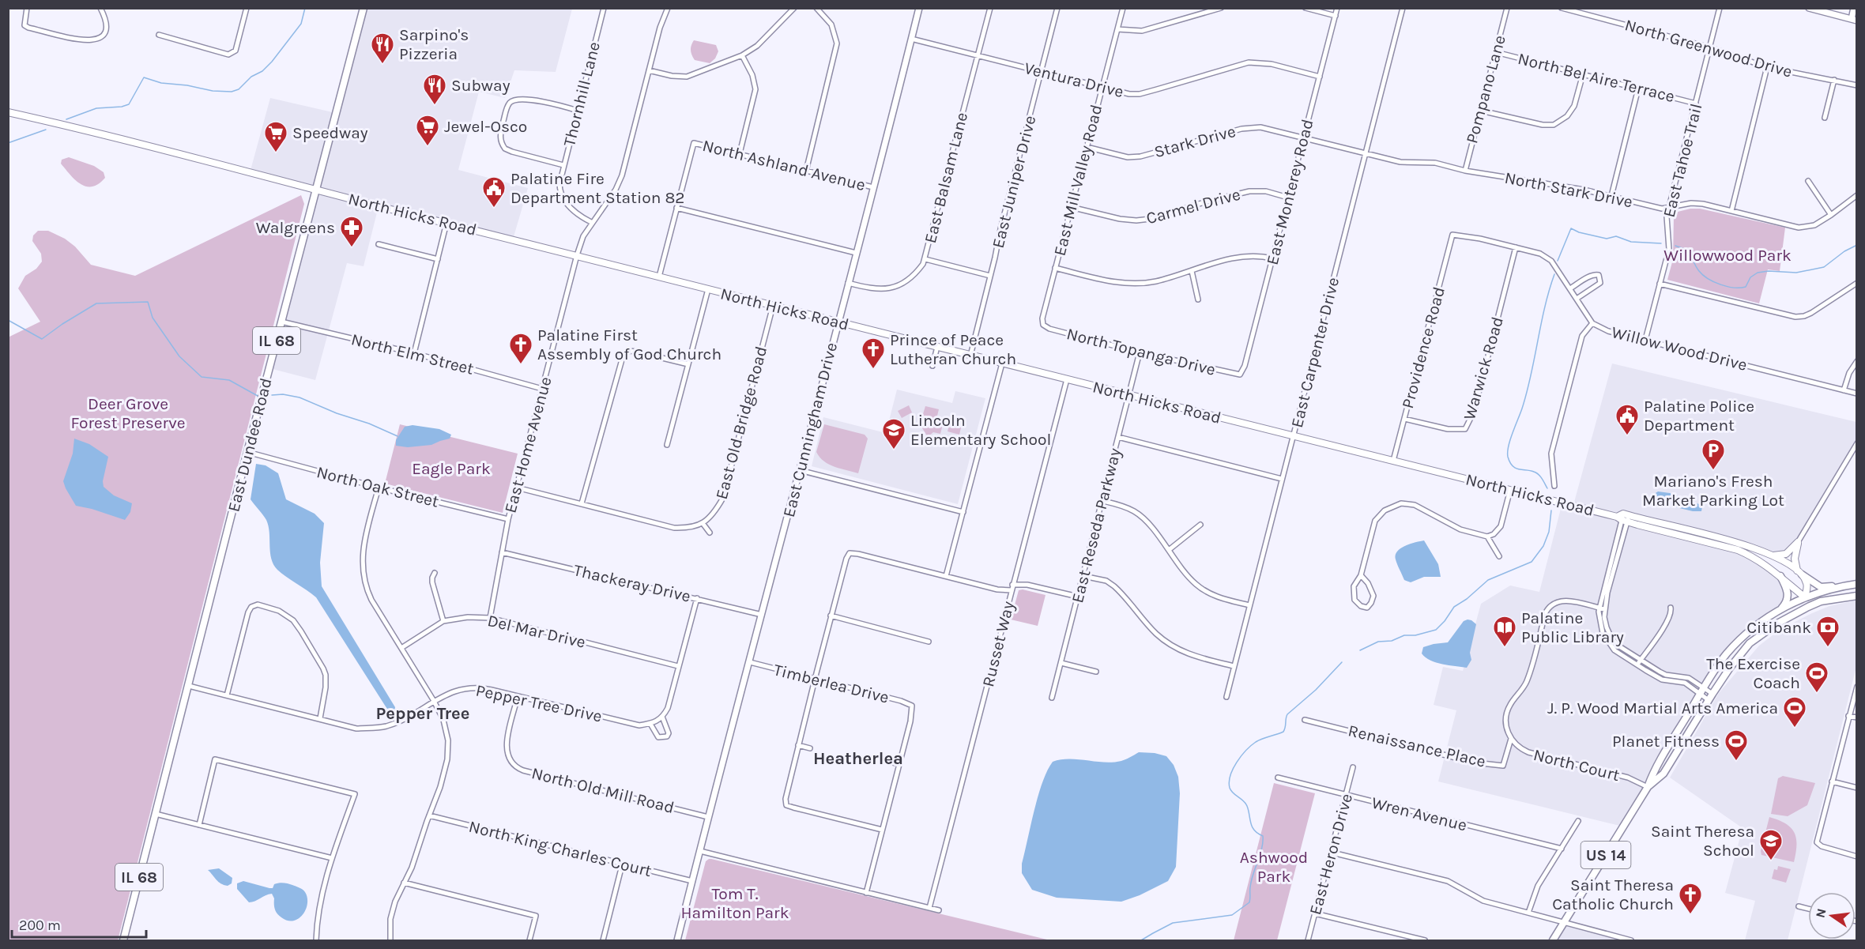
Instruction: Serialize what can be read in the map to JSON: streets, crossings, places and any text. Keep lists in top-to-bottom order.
{
  "streets": {
    "main road": [
      "North Hicks Road",
      "IL 68",
      "East Dundee Road",
      "US 14"
    ],
    "street": [
      "North Greenwood Drive",
      "North Bel Aire Terrace",
      "Ventura Drive",
      "Pompano Lane",
      "Thornhill Lane",
      "Stark Drive",
      "East Tahoe Trail",
      "North Ashland Avenue",
      "East Balsam Lane",
      "East Mill Valley Road",
      "East Juniper Drive",
      "North Stark Drive",
      "East Monterey Road",
      "Carmel Drive",
      "Providence Road",
      "Willow Wood Drive",
      "North Topanga Drive",
      "East Carpenter Drive",
      "North Elm Street",
      "Warwick Road",
      "East Old Bridge Road",
      "East Cunningham Drive",
      "East Home Avenue",
      "North Oak Street",
      "East Reseda Parkway",
      "Thackeray Drive",
      "Del Mar Drive",
      "Russet Way",
      "Timberlea Drive",
      "Pepper Tree Drive",
      "Renaissance Place",
      "North Court",
      "North Old Mill Road",
      "Wren Avenue",
      "North King Charles Court",
      "East Heron Drive"
    ]
  },
  "crossings": [
    ["North Greenwood Drive", "East Tahoe Trail"],
    ["North Bel Aire Terrace", "Pompano Lane"],
    ["North Bel Aire Terrace", "East Tahoe Trail"],
    ["Ventura Drive", "East Balsam Lane"],
    ["Ventura Drive", "East Mill Valley Road"],
    ["Ventura Drive", "East Juniper Drive"],
    ["Ventura Drive", "East Monterey Road"],
    ["Ventura Drive", "East Cunningham Drive"],
    ["Pompano Lane", "North Stark Drive"],
    ["Thornhill Lane", "East Home Avenue"],
    ["Stark Drive", "East Mill Valley Road"],
    ["Stark Drive", "North Stark Drive"],
    ["Stark Drive", "East Monterey Road"],
    ["East Tahoe Trail", "North Stark Drive"],
    ["East Tahoe Trail", "Willow Wood Drive"],
    ["North Ashland Avenue", "East Cunningham Drive"],
    ["East Balsam Lane", "East Cunningham Drive"],
    ["East Mill Valley Road", "Carmel Drive"],
    ["East Mill Valley Road", "North Topanga Drive"],
    ["East Juniper Drive", "North Hicks Road"],
    ["North Stark Drive", "East Monterey Road"],
    ["North Stark Drive", "East Carpenter Drive"],
    ["East Monterey Road", "Carmel Drive"],
    ["East Monterey Road", "North Topanga Drive"],
    ["North Hicks Road", "Providence Road"],
    ["North Hicks Road", "East Carpenter Drive"],
    ["North Hicks Road", "East Old Bridge Road"],
    ["North Hicks Road", "East Cunningham Drive"],
    ["North Hicks Road", "East Dundee Road"],
    ["North Hicks Road", "East Home Avenue"],
    ["North Hicks Road", "East Reseda Parkway"],
    ["North Hicks Road", "Russet Way"],
    ["North Hicks Road", "US 14"],
    ["IL 68", "East Dundee Road"],
    ["Providence Road", "Willow Wood Drive"],
    ["Providence Road", "Warwick Road"],
    ["Willow Wood Drive", "Warwick Road"],
    ["North Topanga Drive", "East Reseda Parkway"],
    ["North Elm Street", "East Dundee Road"],
    ["North Elm Street", "East Home Avenue"],
    ["East Cunningham Drive", "Thackeray Drive"],
    ["East Cunningham Drive", "Timberlea Drive"],
    ["East Cunningham Drive", "North Old Mill Road"],
    ["East Cunningham Drive", "North King Charles Court"],
    ["East Dundee Road", "North Oak Street"],
    ["East Dundee Road", "Pepper Tree Drive"],
    ["East Home Avenue", "North Oak Street"],
    ["East Home Avenue", "Thackeray Drive"],
    ["East Home Avenue", "Del Mar Drive"],
    ["Pepper Tree Drive", "North Old Mill Road"],
    ["Renaissance Place", "North Court"],
    ["North Court", "US 14"],
    ["Wren Avenue", "East Heron Drive"]
  ],
  "districts": ["Pepper Tree", "Heatherlea"],
  "parks": [
    "Willowwood Park",
    "Deer Grove Forest Preserve",
    "Eagle Park",
    "Ashwood Park",
    "Tom T. Hamilton Park"
  ],
  "places": {
    "restaurant": ["Sarpino's Pizzeria", "Subway"],
    "supermarket": ["Jewel-Osco", "Speedway"],
    "public building": ["Palatine Fire Department Station 82", "Palatine Police Department"],
    "pharmacy": ["Walgreens"],
    "church": ["Palatine First Assembly of God Church", "Prince of Peace Lutheran Church", "Saint Theresa Catholic Church"],
    "school or university": ["Lincoln Elementary School", "Saint Theresa School"],
    "parking": ["Mariano's Fresh Market Parking Lot"],
    "library": ["Palatine Public Library"],
    "bank": ["Citibank"],
    "sports": ["The Exercise Coach", "J. P. Wood Martial Arts America", "Planet Fitness"]
  },
  "scale_bar": "200 m",
  "north": "left"
}
